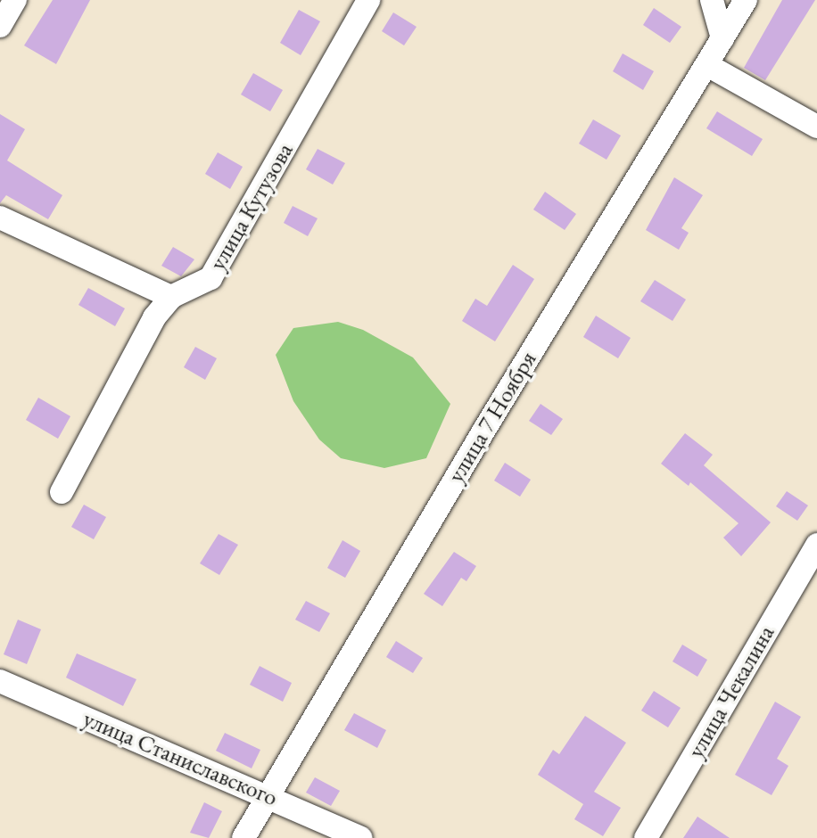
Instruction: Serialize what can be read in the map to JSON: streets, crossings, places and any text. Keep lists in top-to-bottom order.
{
  "streets": {
    "street": [
      "улица Кутузова",
      "улица 7 Ноября",
      "улица Чекалина",
      "улица Станиславского"
    ]
  },
  "crossings": [
    ["улица 7 Ноября", "улица Станиславского"]
  ]
}
